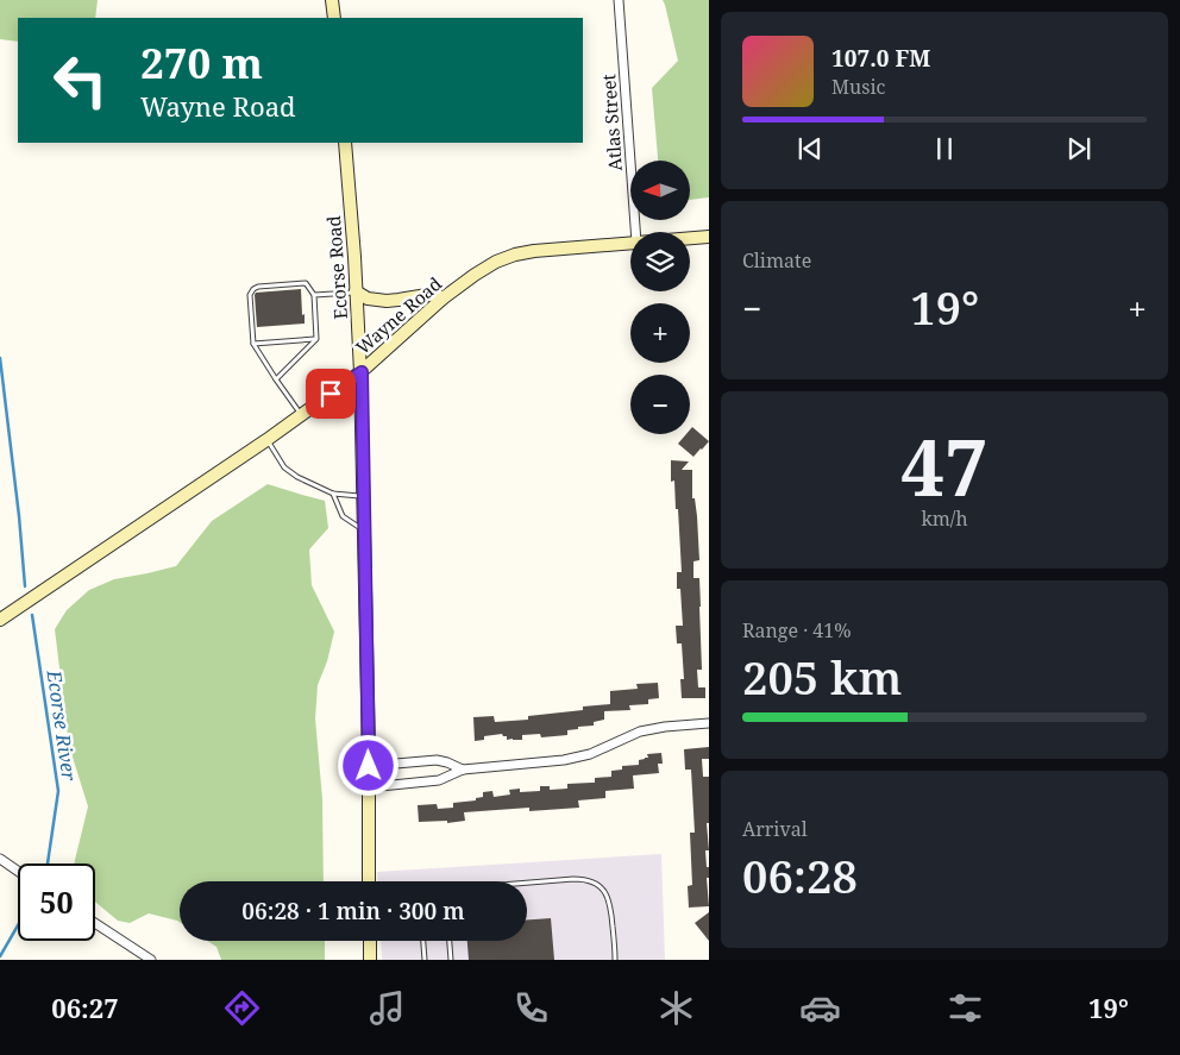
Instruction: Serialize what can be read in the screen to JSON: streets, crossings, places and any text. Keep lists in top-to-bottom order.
{
  "streets": {
    "main road": ["Ecorse Road", "Wayne Road"],
    "street": ["Atlas Street"]
  },
  "crossings": [
    ["Ecorse Road", "Wayne Road"]
  ],
  "water": ["Ecorse River"],
  "north": "left",
  "page": {
    "turn": ["270 m", "Wayne Road"],
    "song": ["107.0 FM", "Music"],
    "map_buttons": ["+", "−"],
    "tile": [
      "Climate",
      ["47", "km/h"],
      ["Range · 41%", "205 km"],
      ["Arrival", "06:28"]
    ],
    "heat": ["−", "19°", "+"],
    "limit": "50",
    "trip": "06:28 · 1 min · 300 m",
    "tabs": ["06:27", "19°"]
  }
}
